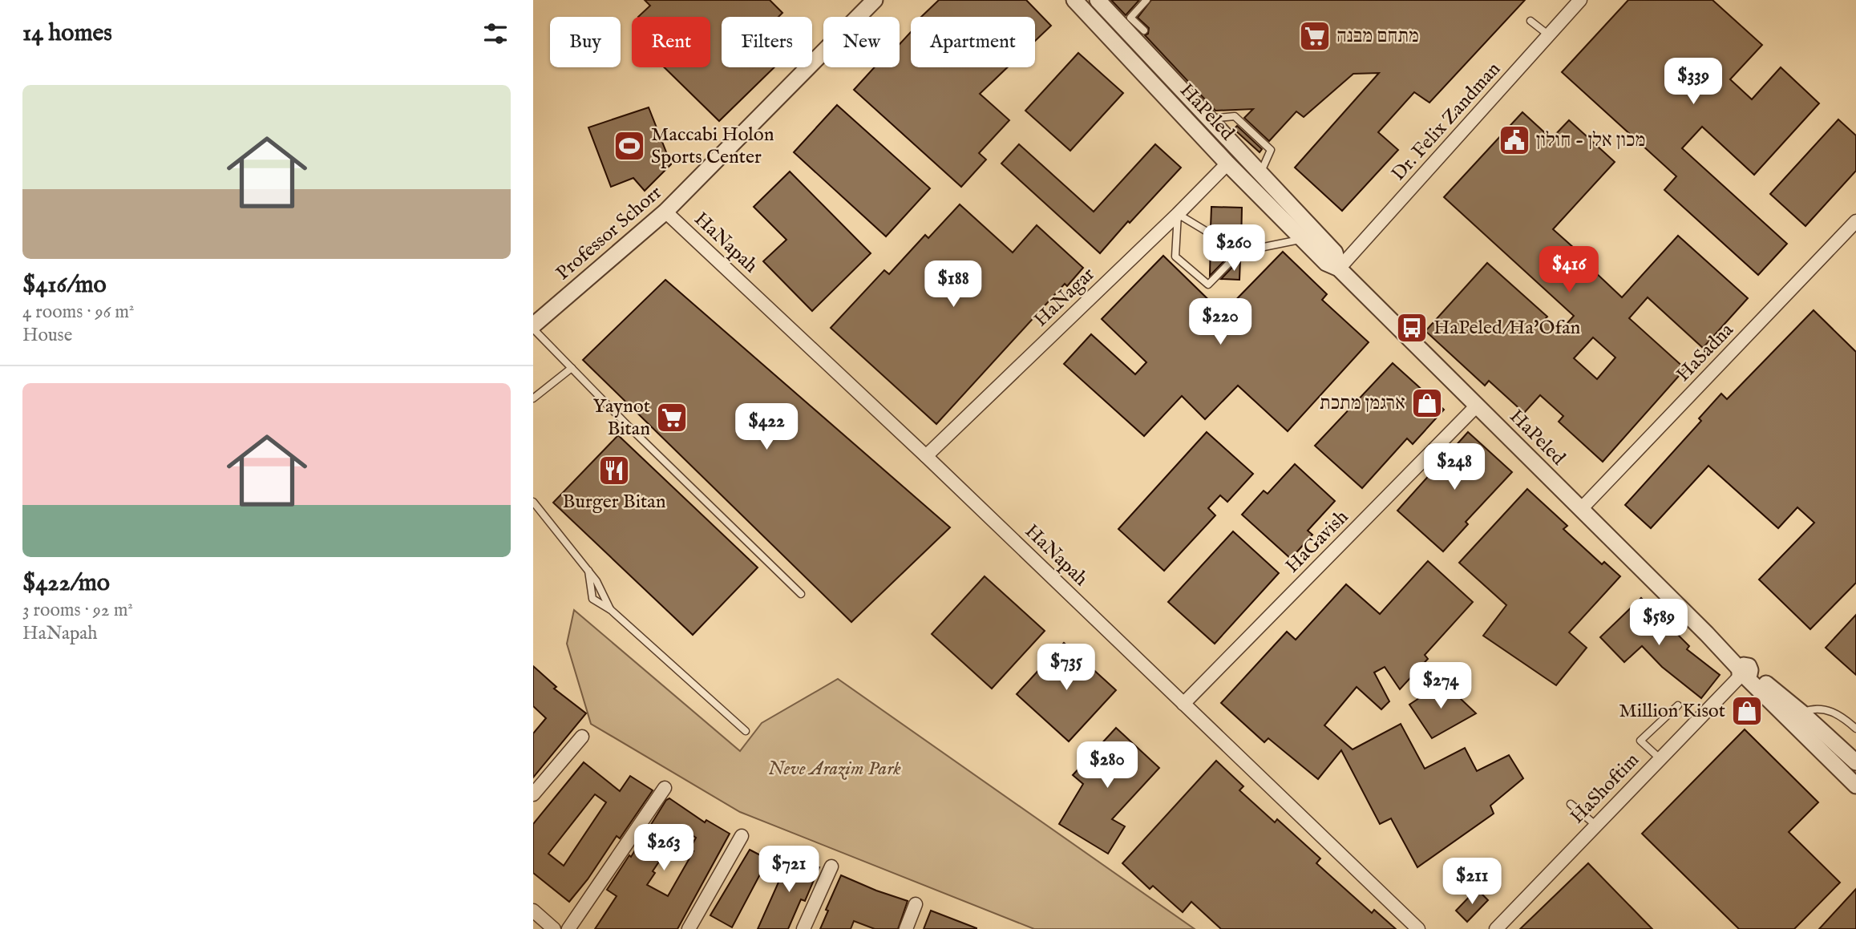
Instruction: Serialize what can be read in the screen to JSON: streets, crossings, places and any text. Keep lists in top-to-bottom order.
{
  "streets": {
    "street": [
      "HaPeled",
      "Dr. Felix Zandman",
      "Professor Schorr",
      "HaNapah",
      "HaNagar",
      "HaSadna",
      "HaGavish",
      "HaShoftim"
    ]
  },
  "crossings": [
    ["HaPeled", "Dr. Felix Zandman"],
    ["HaPeled", "HaNagar"],
    ["HaPeled", "HaSadna"],
    ["HaPeled", "HaGavish"],
    ["HaPeled", "HaShoftim"],
    ["Professor Schorr", "HaNapah"],
    ["HaNapah", "HaNagar"],
    ["HaNapah", "HaGavish"]
  ],
  "parks": ["Neve Arazim Park"],
  "places": {
    "supermarket": ["מתחם מבנה", "Yaynot Bitan"],
    "public building": ["מכון אלן - חולון"],
    "sports": ["Maccabi Holon Sports Center"],
    "bus stop": ["HaPeled/Ha'Ofan"],
    "shop": ["ארגמן מתכת", "Million Kisot"],
    "restaurant": ["Burger Bitan"]
  },
  "page": {
    "heading": "14 homes",
    "chip": [
      "Buy",
      "Rent",
      "Filters",
      "New",
      "Apartment"
    ],
    "price": [
      "$339",
      "$260",
      "$416",
      "$188",
      "$220",
      "$422",
      "$248",
      "$589",
      "$735",
      "$274",
      "$280",
      "$263",
      "$721",
      "$211"
    ],
    "list": [
      {
        "name": "$416/mo",
        "note": "4 rooms · 96 m² · House"
      },
      {
        "name": "$422/mo",
        "note": "3 rooms · 92 m² · HaNapah"
      }
    ]
  }
}
